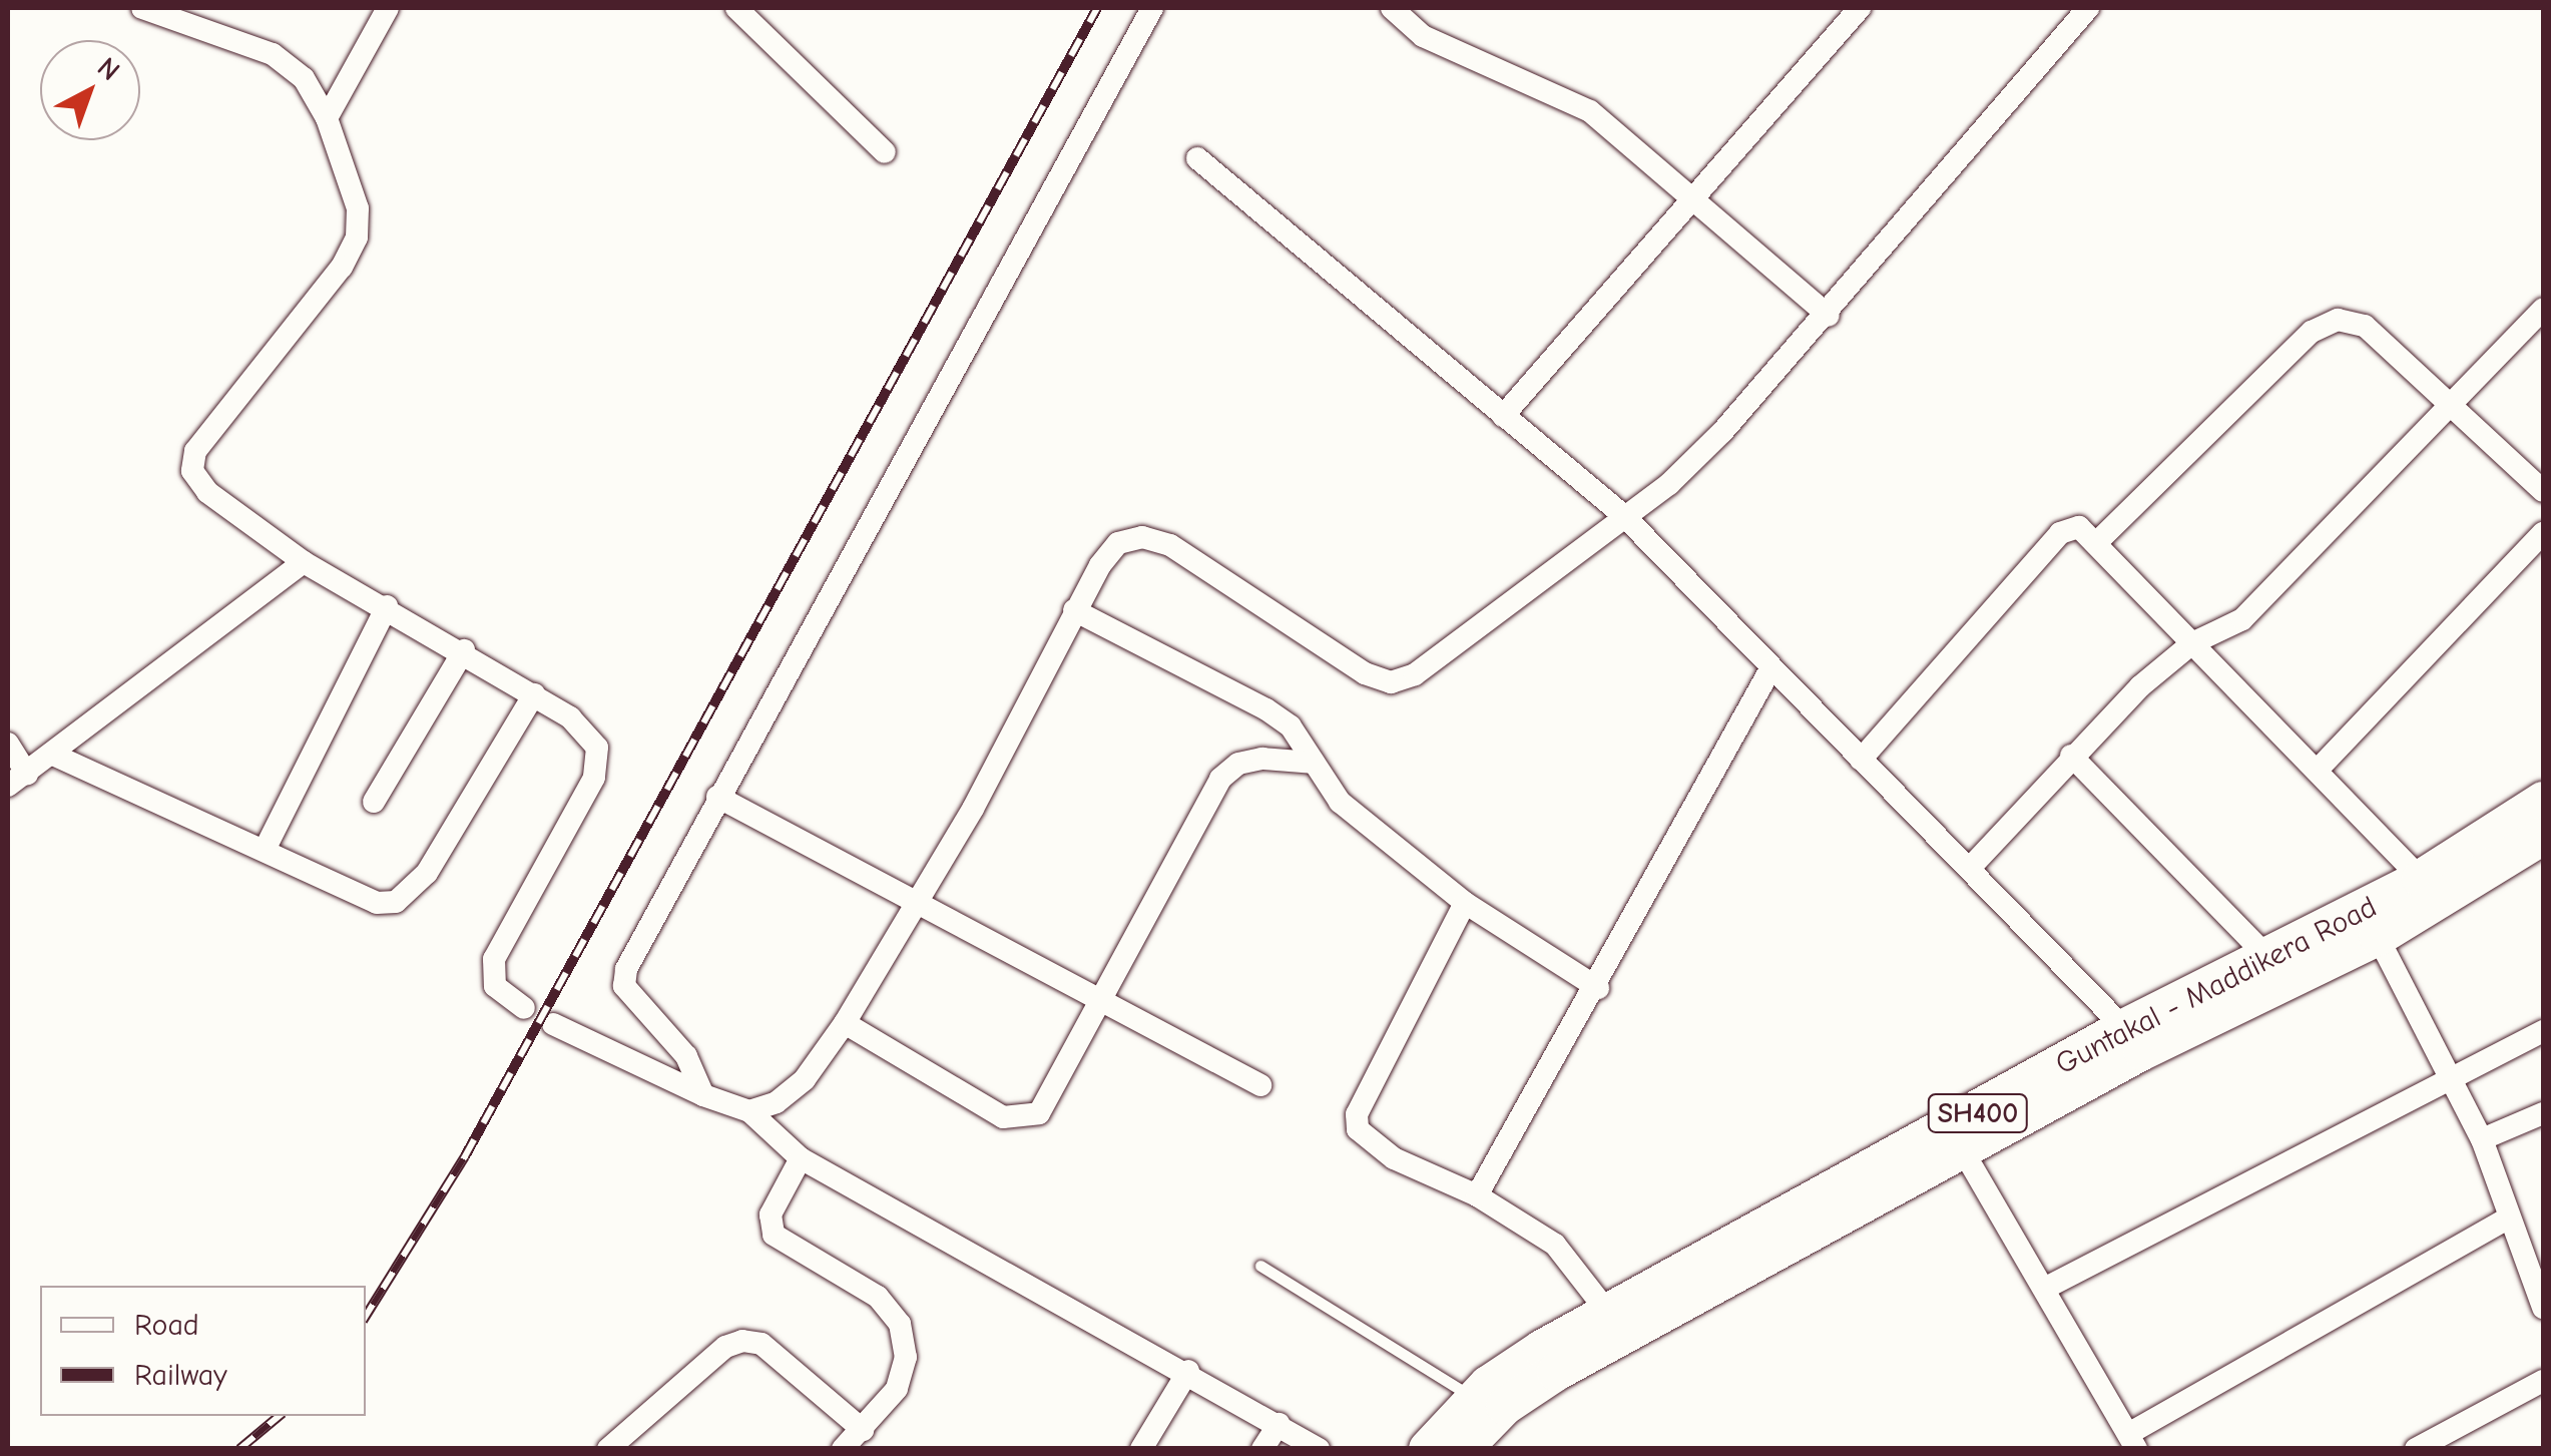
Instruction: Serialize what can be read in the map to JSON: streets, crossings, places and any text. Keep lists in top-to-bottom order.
{
  "streets": {
    "main road": ["Guntakal - Maddikera Road", "SH400"]
  },
  "legend": ["Road", "Railway"],
  "north": "top right"
}
